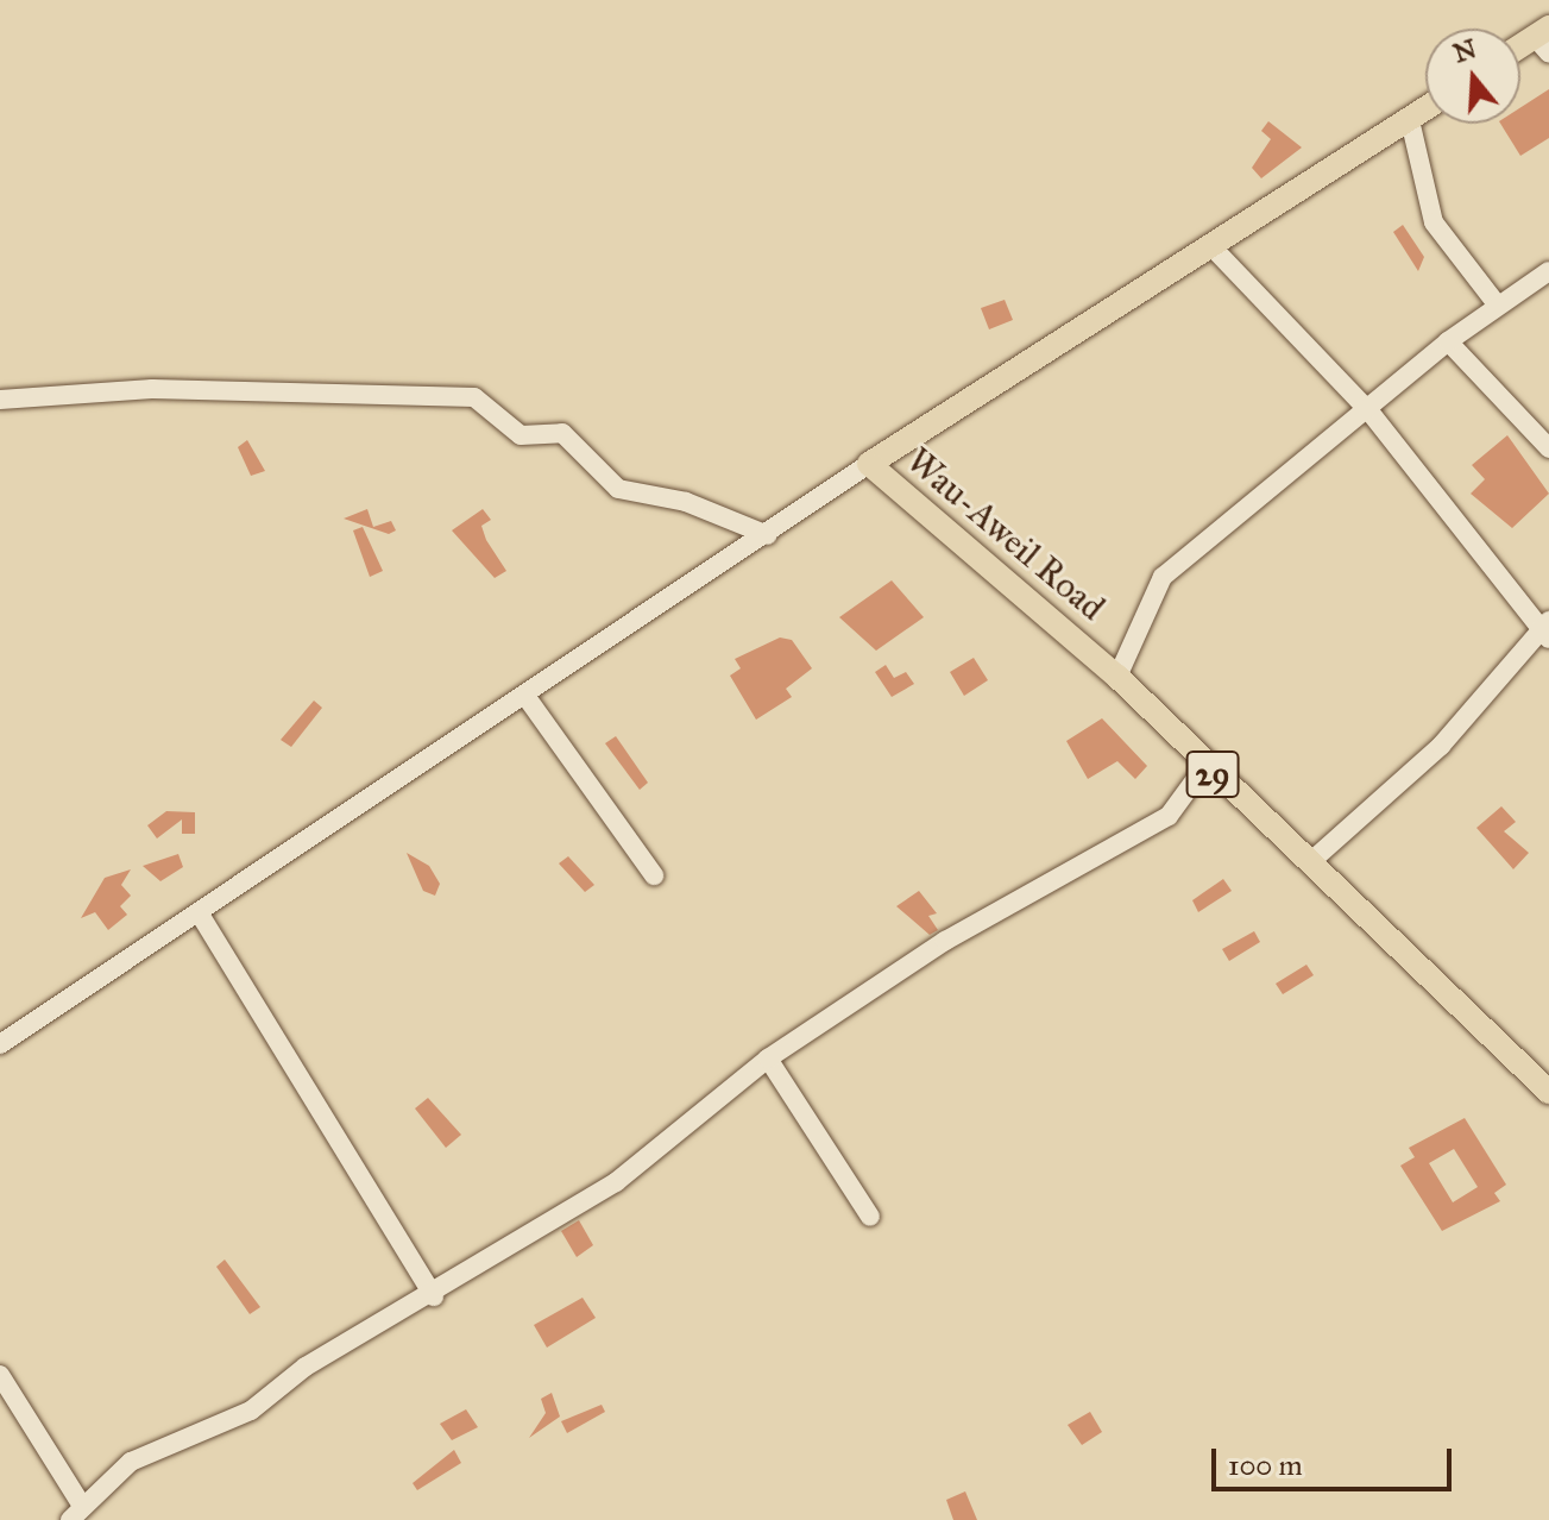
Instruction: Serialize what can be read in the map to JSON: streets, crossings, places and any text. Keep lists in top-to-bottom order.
{
  "streets": {
    "main road": ["Wau-Aweil Road", "29"]
  },
  "scale_bar": "100 m",
  "north": "top"
}
